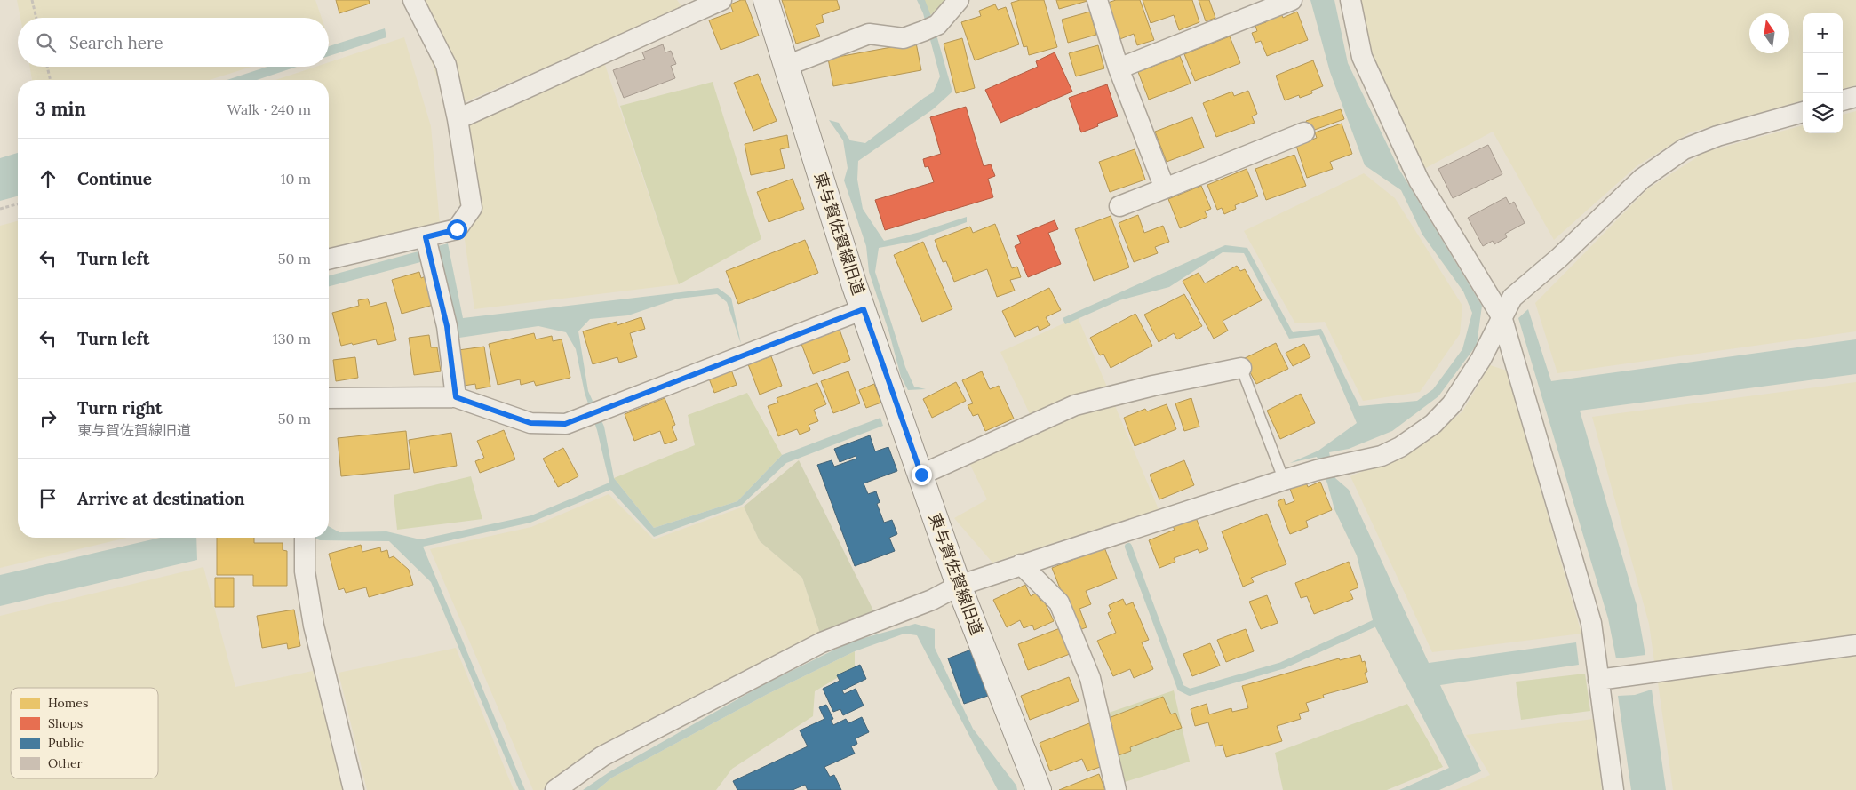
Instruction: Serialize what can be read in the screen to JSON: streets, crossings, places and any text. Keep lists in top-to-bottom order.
{
  "streets": {
    "main road": ["東与賀佐賀線旧道"]
  },
  "legend": [
    "Homes",
    "Shops",
    "Public",
    "Other"
  ],
  "north": "top",
  "page": {
    "map_buttons": ["+", "−"],
    "search": "Search here",
    "heading": ["3 min", "Walk · 240 m"],
    "list": [
      ["Continue", "10 m"],
      ["Turn left", "50 m"],
      ["Turn left", "130 m"],
      ["Turn right", "東与賀佐賀線旧道", "50 m"],
      "Arrive at destination"
    ]
  }
}
